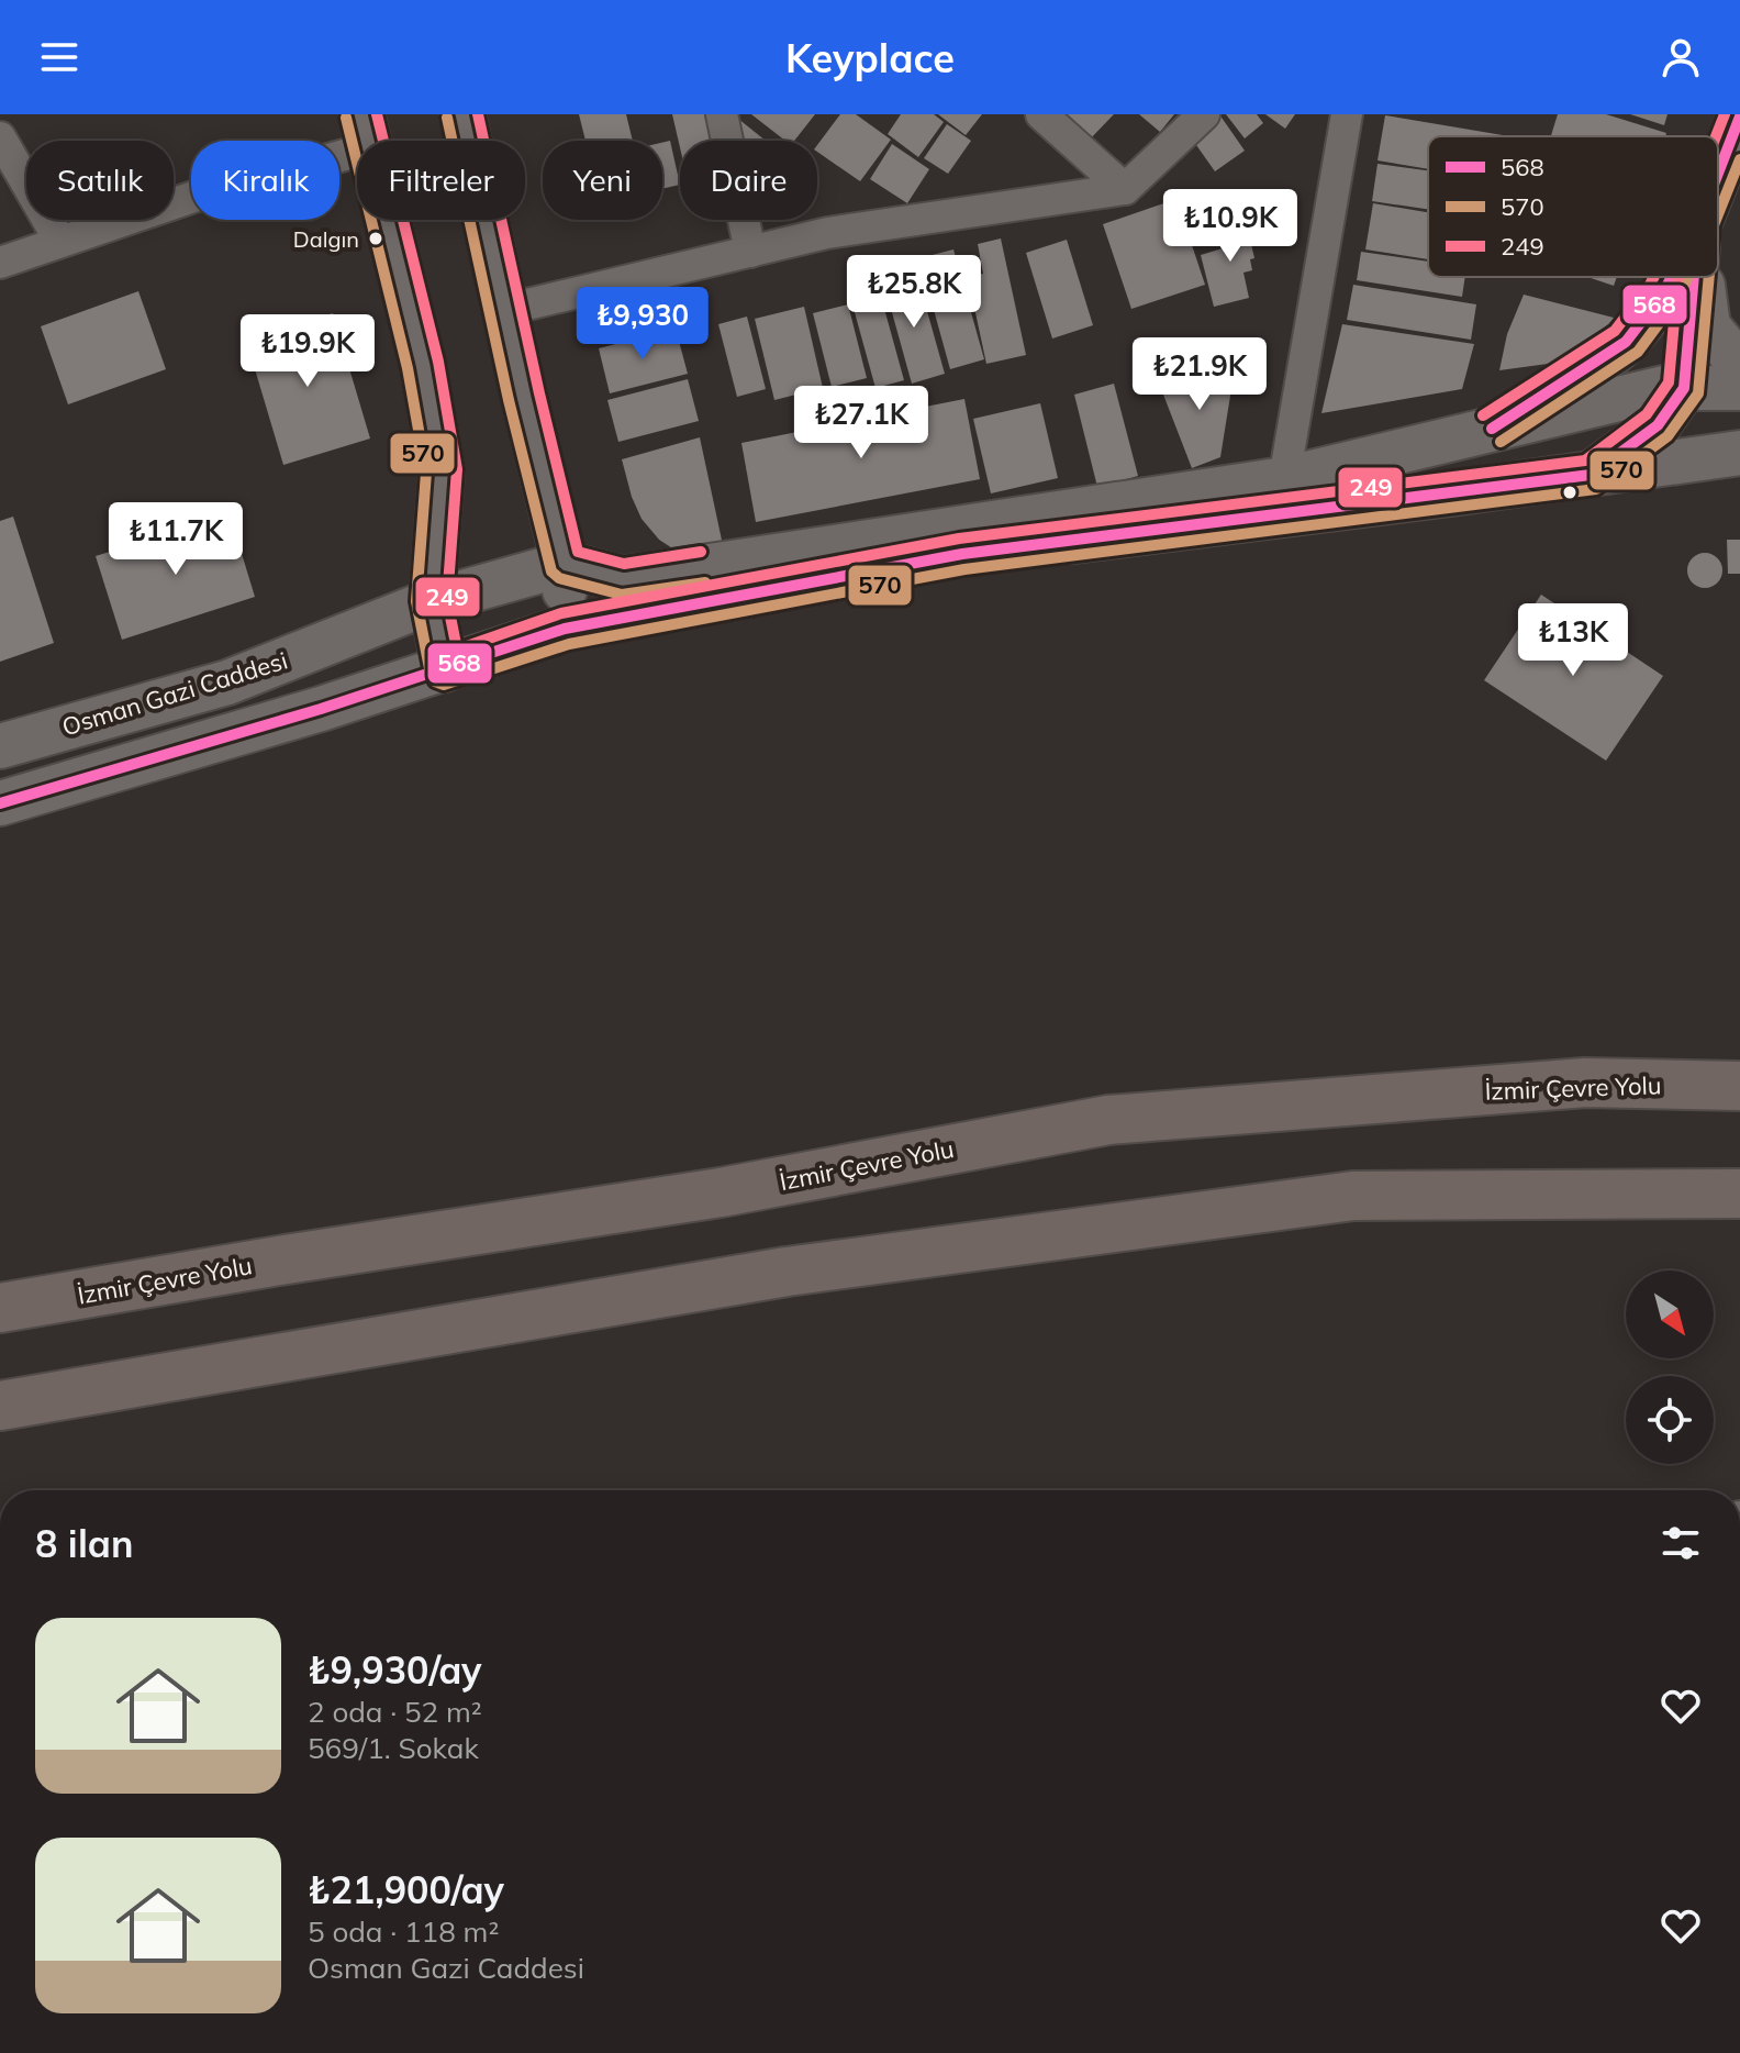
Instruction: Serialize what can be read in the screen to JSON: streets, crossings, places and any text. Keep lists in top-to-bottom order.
{
  "streets": {
    "highway": ["İzmir Çevre Yolu"],
    "main road": ["Osman Gazi Caddesi"]
  },
  "places": ["Dalgın"],
  "lines": ["transit line 249", "transit line 568", "transit line 570"],
  "legend": ["568", "570", "249"],
  "north": "bottom right",
  "page": {
    "header": "Keyplace",
    "chip": [
      "Satılık",
      "Kiralık",
      "Filtreler",
      "Yeni",
      "Daire"
    ],
    "price": [
      "₺10.9K",
      "₺25.8K",
      "₺9,930",
      "₺19.9K",
      "₺21.9K",
      "₺27.1K",
      "₺11.7K",
      "₺13K"
    ],
    "heading": "8 ilan",
    "list": [
      {
        "name": "₺9,930/ay",
        "note": "2 oda · 52 m² · 569/1. Sokak"
      },
      {
        "name": "₺21,900/ay",
        "note": "5 oda · 118 m² · Osman Gazi Caddesi"
      }
    ]
  }
}
